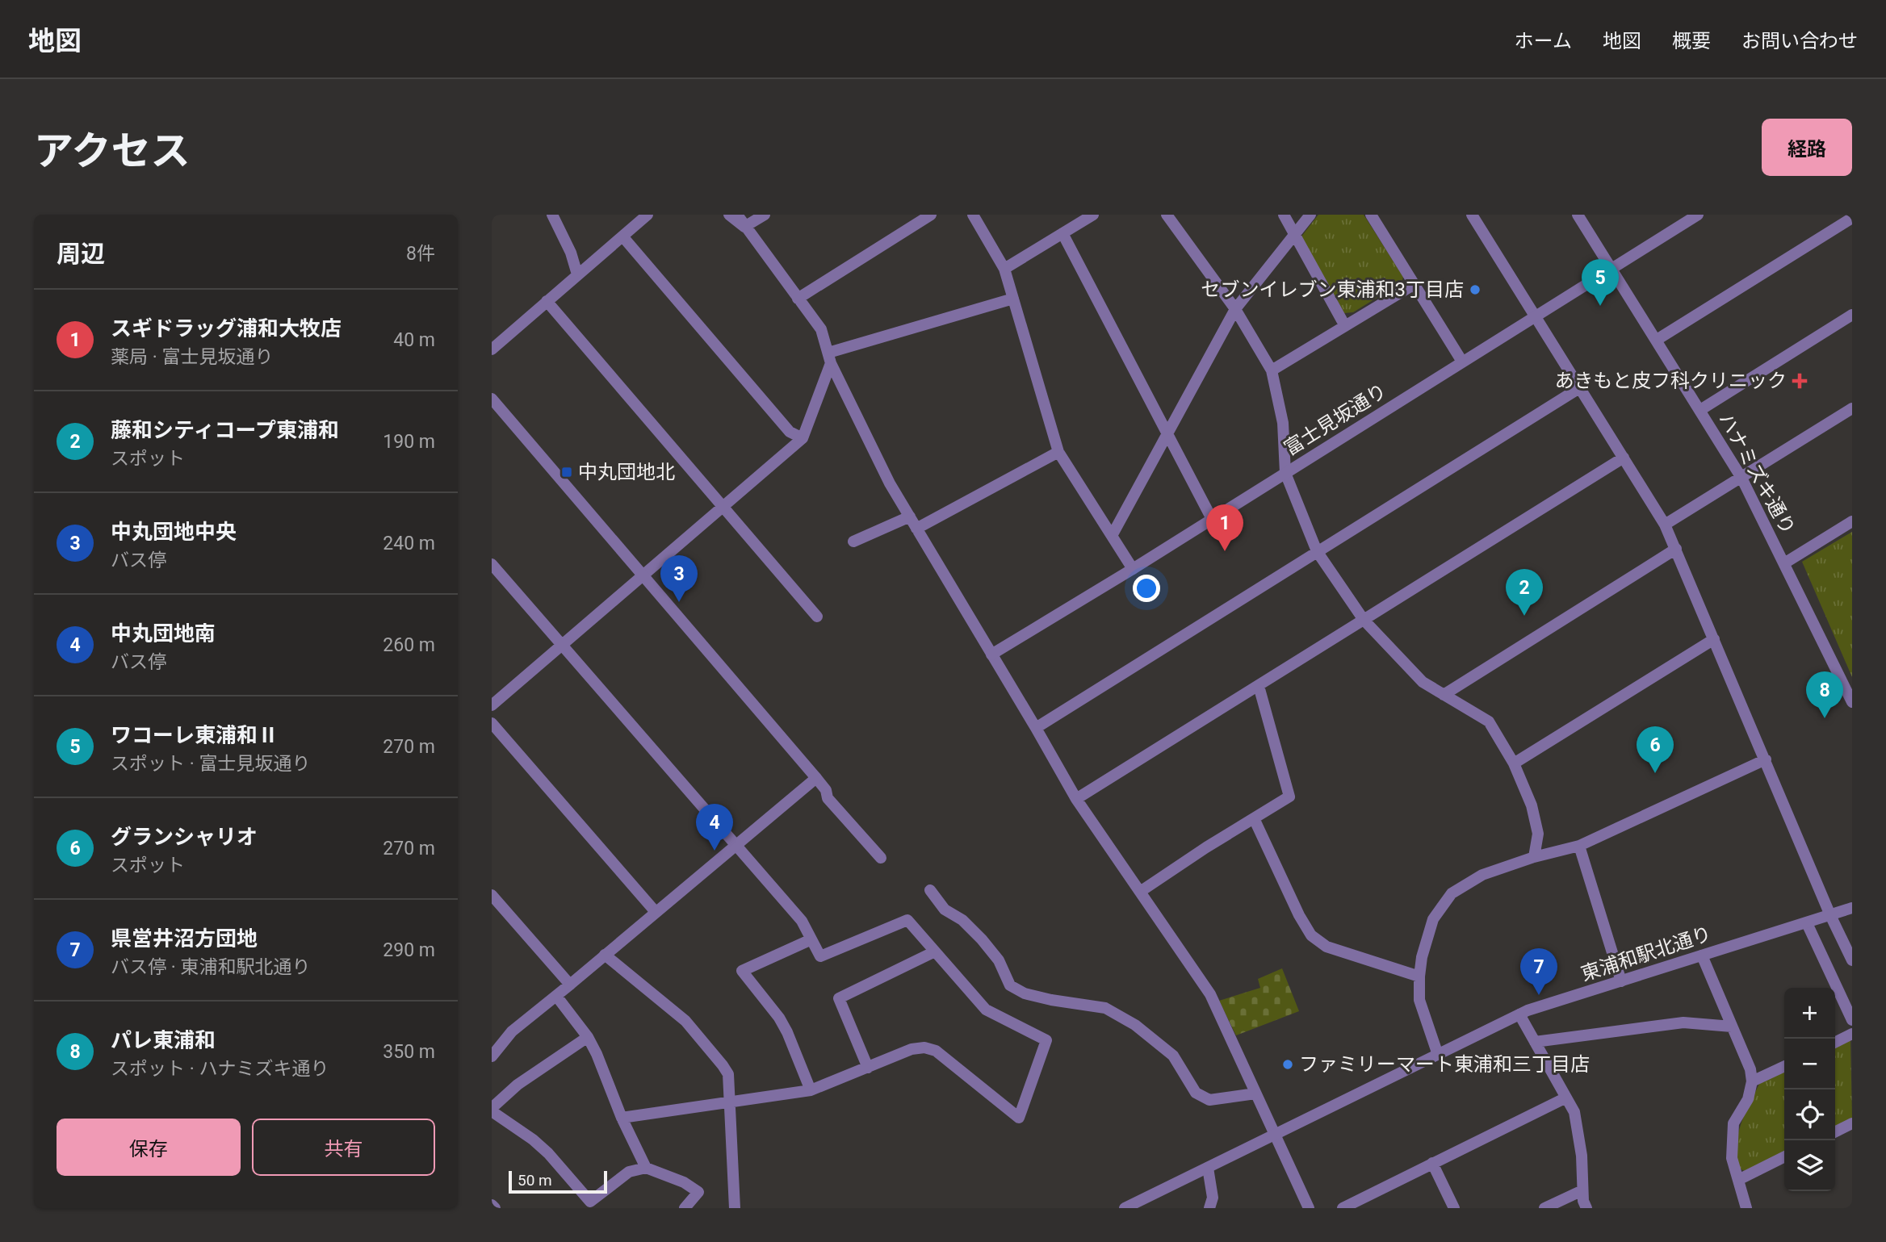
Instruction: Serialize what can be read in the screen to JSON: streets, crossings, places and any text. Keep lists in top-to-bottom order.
{
  "streets": {
    "street": ["富士見坂通り", "ハナミズキ通り", "東浦和駅北通り"]
  },
  "crossings": [
    ["富士見坂通り", "ハナミズキ通り"]
  ],
  "places": {
    "other": ["セブンイレブン東浦和3丁目店", "ファミリーマート東浦和三丁目店"],
    "health": ["あきもと皮フ科クリニック"],
    "transit": ["中丸団地北"]
  },
  "scale_bar": "50 m",
  "page": {
    "header": "地図",
    "nav": [
      "ホーム",
      "地図",
      "概要",
      "お問い合わせ"
    ],
    "title": "アクセス",
    "buttons": [
      "経路",
      ["保存", "共有"]
    ],
    "heading": ["周辺", "8件"],
    "pins": [
      "5",
      "1",
      "3",
      "2",
      "8",
      "6",
      "4",
      "7"
    ],
    "list": [
      {
        "mark": "1",
        "name": "スギドラッグ浦和大牧店",
        "note": "薬局 · 富士見坂通り",
        "value": "40 m"
      },
      {
        "mark": "2",
        "name": "藤和シティコープ東浦和",
        "note": "スポット",
        "value": "190 m"
      },
      {
        "mark": "3",
        "name": "中丸団地中央",
        "note": "バス停",
        "value": "240 m"
      },
      {
        "mark": "4",
        "name": "中丸団地南",
        "note": "バス停",
        "value": "260 m"
      },
      {
        "mark": "5",
        "name": "ワコーレ東浦和Ⅱ",
        "note": "スポット · 富士見坂通り",
        "value": "270 m"
      },
      {
        "mark": "6",
        "name": "グランシャリオ",
        "note": "スポット",
        "value": "270 m"
      },
      {
        "mark": "7",
        "name": "県営井沼方団地",
        "note": "バス停 · 東浦和駅北通り",
        "value": "290 m"
      },
      {
        "mark": "8",
        "name": "パレ東浦和",
        "note": "スポット · ハナミズキ通り",
        "value": "350 m"
      }
    ],
    "map_buttons": ["+", "−"],
    "scale": "50 m"
  }
}
